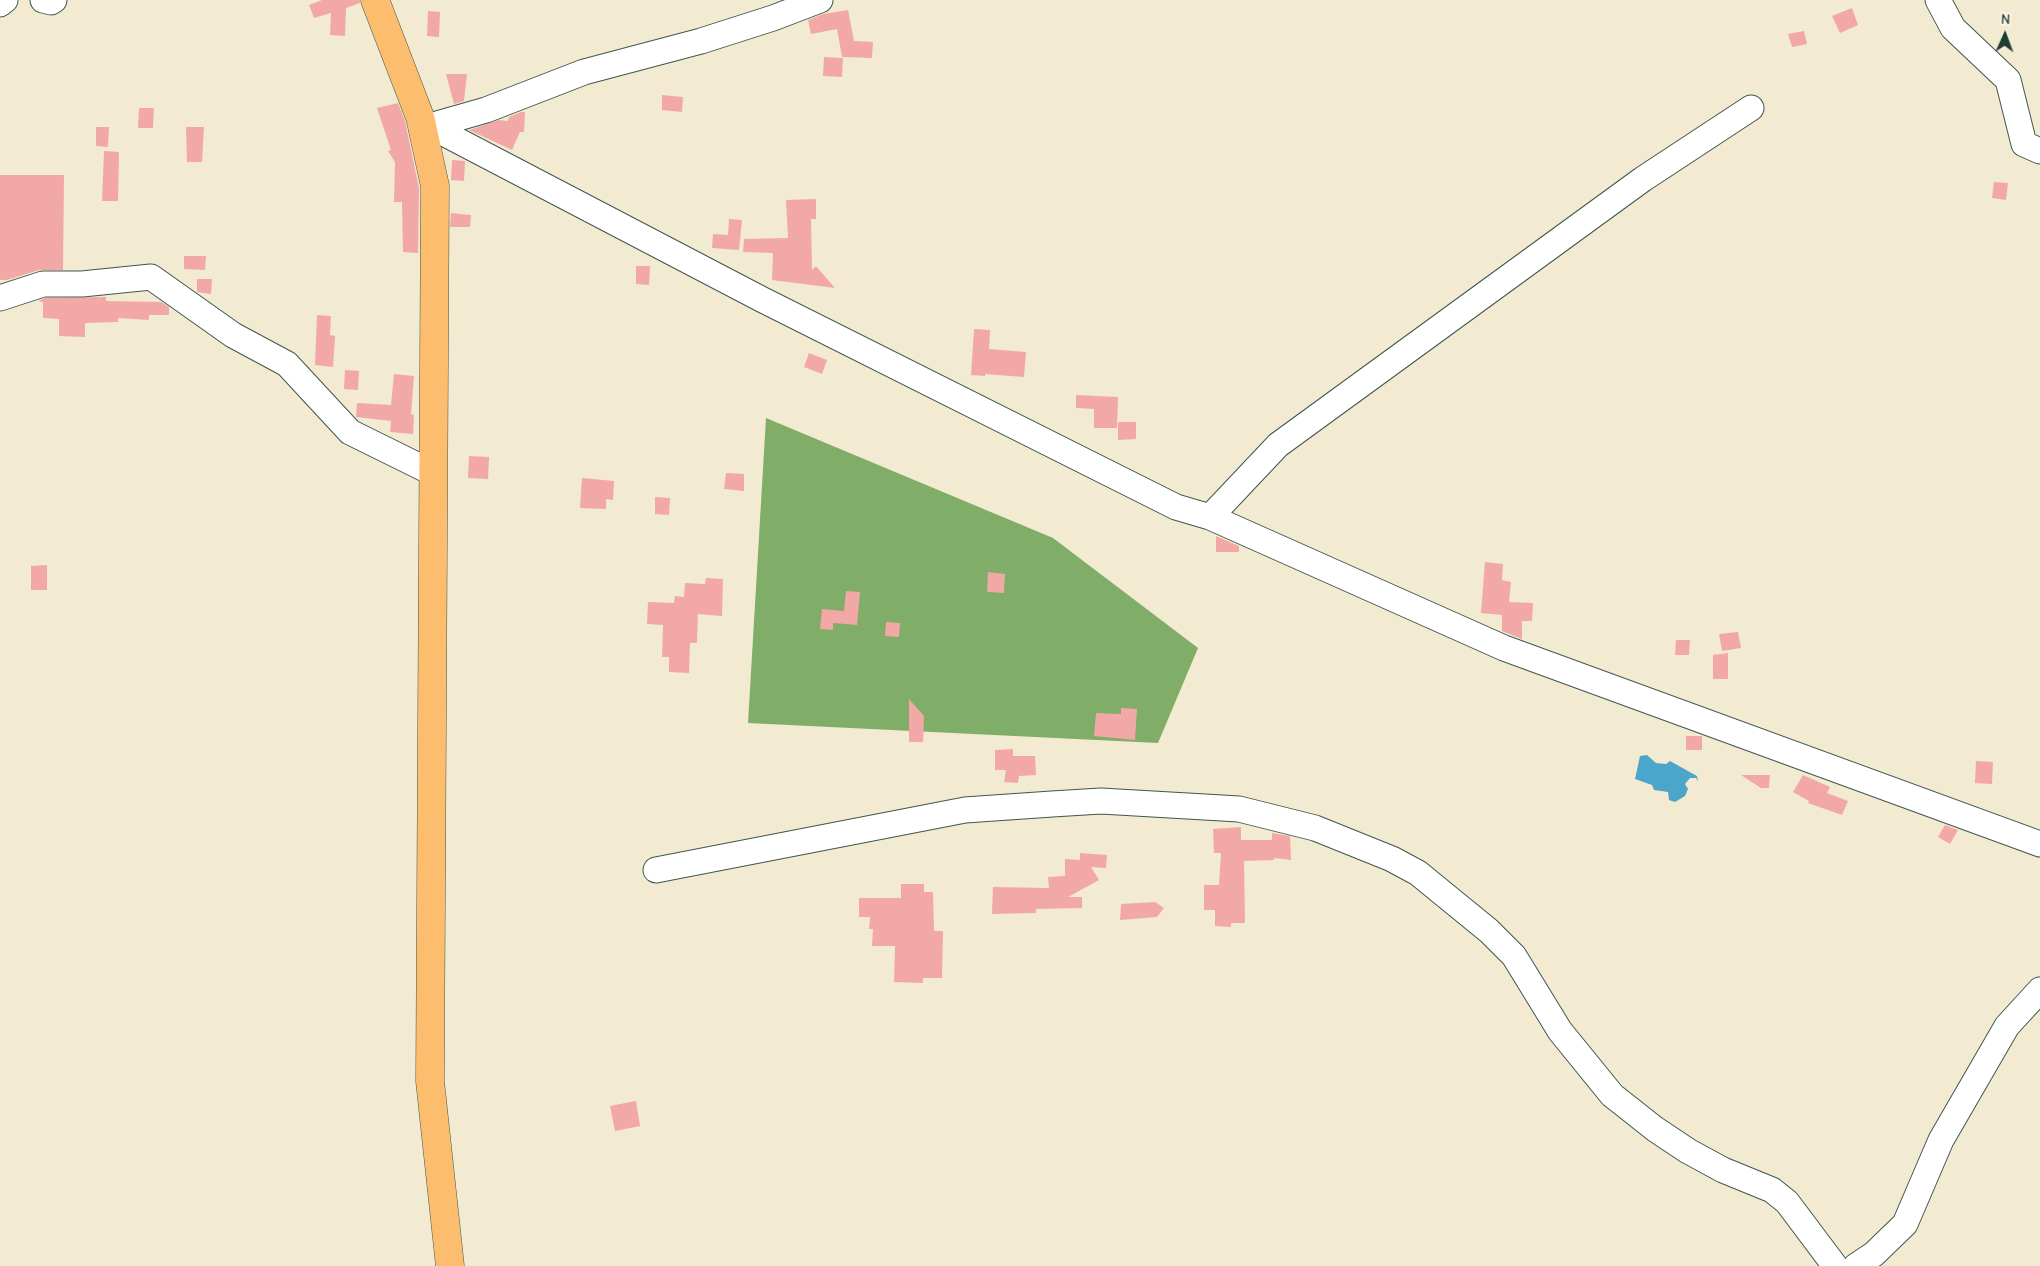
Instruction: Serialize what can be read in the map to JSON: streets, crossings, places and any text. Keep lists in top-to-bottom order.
{
  "north": "top"
}
